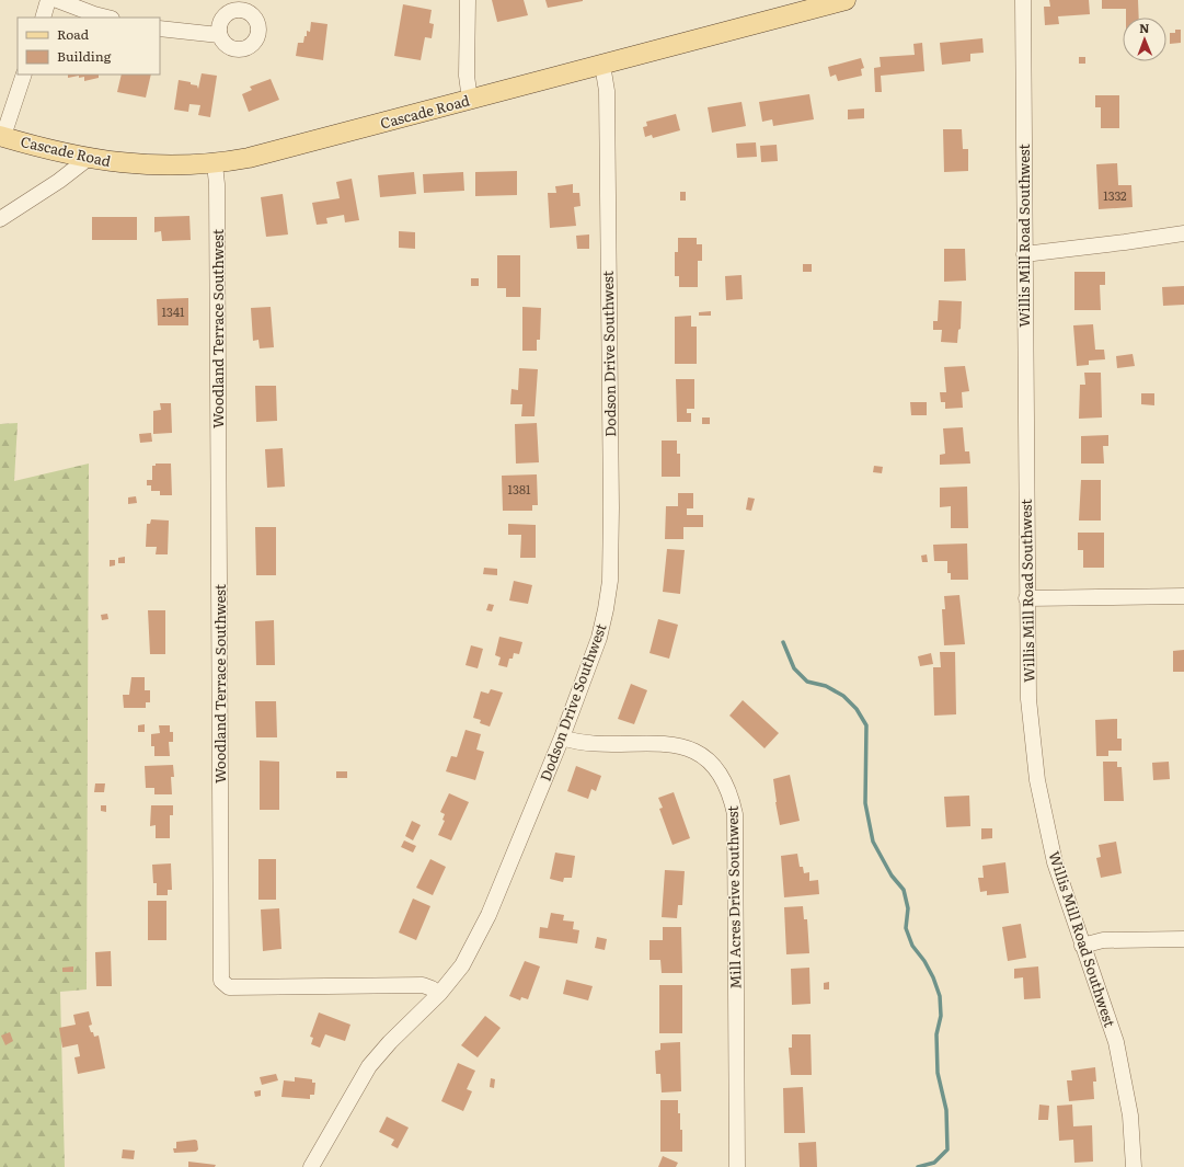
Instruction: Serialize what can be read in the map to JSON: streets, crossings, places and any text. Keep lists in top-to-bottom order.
{
  "streets": {
    "main road": ["Cascade Road"],
    "street": [
      "Willis Mill Road Southwest",
      "Woodland Terrace Southwest",
      "Dodson Drive Southwest",
      "Mill Acres Drive Southwest"
    ]
  },
  "crossings": [
    ["Cascade Road", "Woodland Terrace Southwest"],
    ["Cascade Road", "Dodson Drive Southwest"],
    ["Woodland Terrace Southwest", "Dodson Drive Southwest"],
    ["Dodson Drive Southwest", "Mill Acres Drive Southwest"]
  ],
  "house_numbers": ["1332", "1341", "1381"],
  "legend": ["Road", "Building"],
  "north": "top"
}
